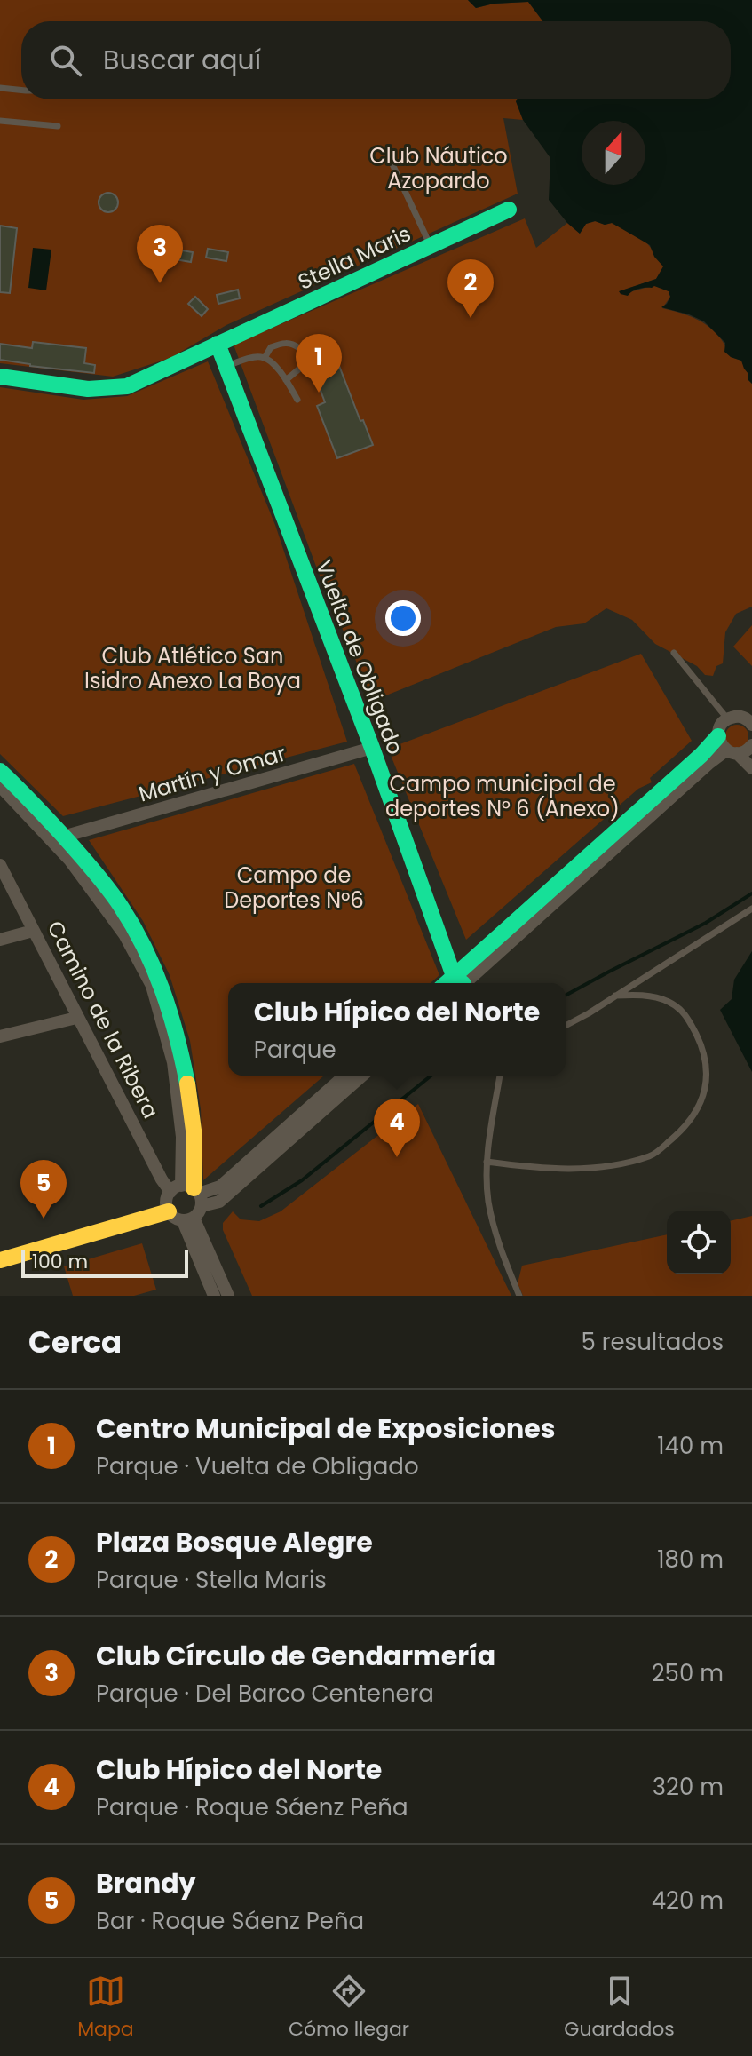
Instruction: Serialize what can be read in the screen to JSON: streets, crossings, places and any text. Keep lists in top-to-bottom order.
{
  "streets": {
    "street": [
      "Stella Maris",
      "Vuelta de Obligado",
      "Martín y Omar",
      "Camino de la Ribera"
    ]
  },
  "crossings": [
    ["Stella Maris", "Vuelta de Obligado"],
    ["Vuelta de Obligado", "Martín y Omar"],
    ["Martín y Omar", "Camino de la Ribera"]
  ],
  "parks": [
    "Club Náutico Azopardo",
    "Club Atlético San Isidro Anexo La Boya",
    "Campo municipal de deportes N° 6 (Anexo)",
    "Campo de Deportes Nº6"
  ],
  "scale_bar": "100 m",
  "north": "top",
  "page": {
    "search": "Buscar aquí",
    "pins": [
      "3",
      "2",
      "1",
      "4",
      "5"
    ],
    "popup": ["Club Hípico del Norte", "Parque"],
    "scale": "100 m",
    "heading": ["Cerca", "5 resultados"],
    "list": [
      {
        "mark": "1",
        "name": "Centro Municipal de Exposiciones",
        "note": "Parque · Vuelta de Obligado",
        "value": "140 m"
      },
      {
        "mark": "2",
        "name": "Plaza Bosque Alegre",
        "note": "Parque · Stella Maris",
        "value": "180 m"
      },
      {
        "mark": "3",
        "name": "Club Círculo de Gendarmería",
        "note": "Parque · Del Barco Centenera",
        "value": "250 m"
      },
      {
        "mark": "4",
        "name": "Club Hípico del Norte",
        "note": "Parque · Roque Sáenz Peña",
        "value": "320 m"
      },
      {
        "mark": "5",
        "name": "Brandy",
        "note": "Bar · Roque Sáenz Peña",
        "value": "420 m"
      }
    ],
    "nav": ["Mapa", "Cómo llegar", "Guardados"]
  }
}
